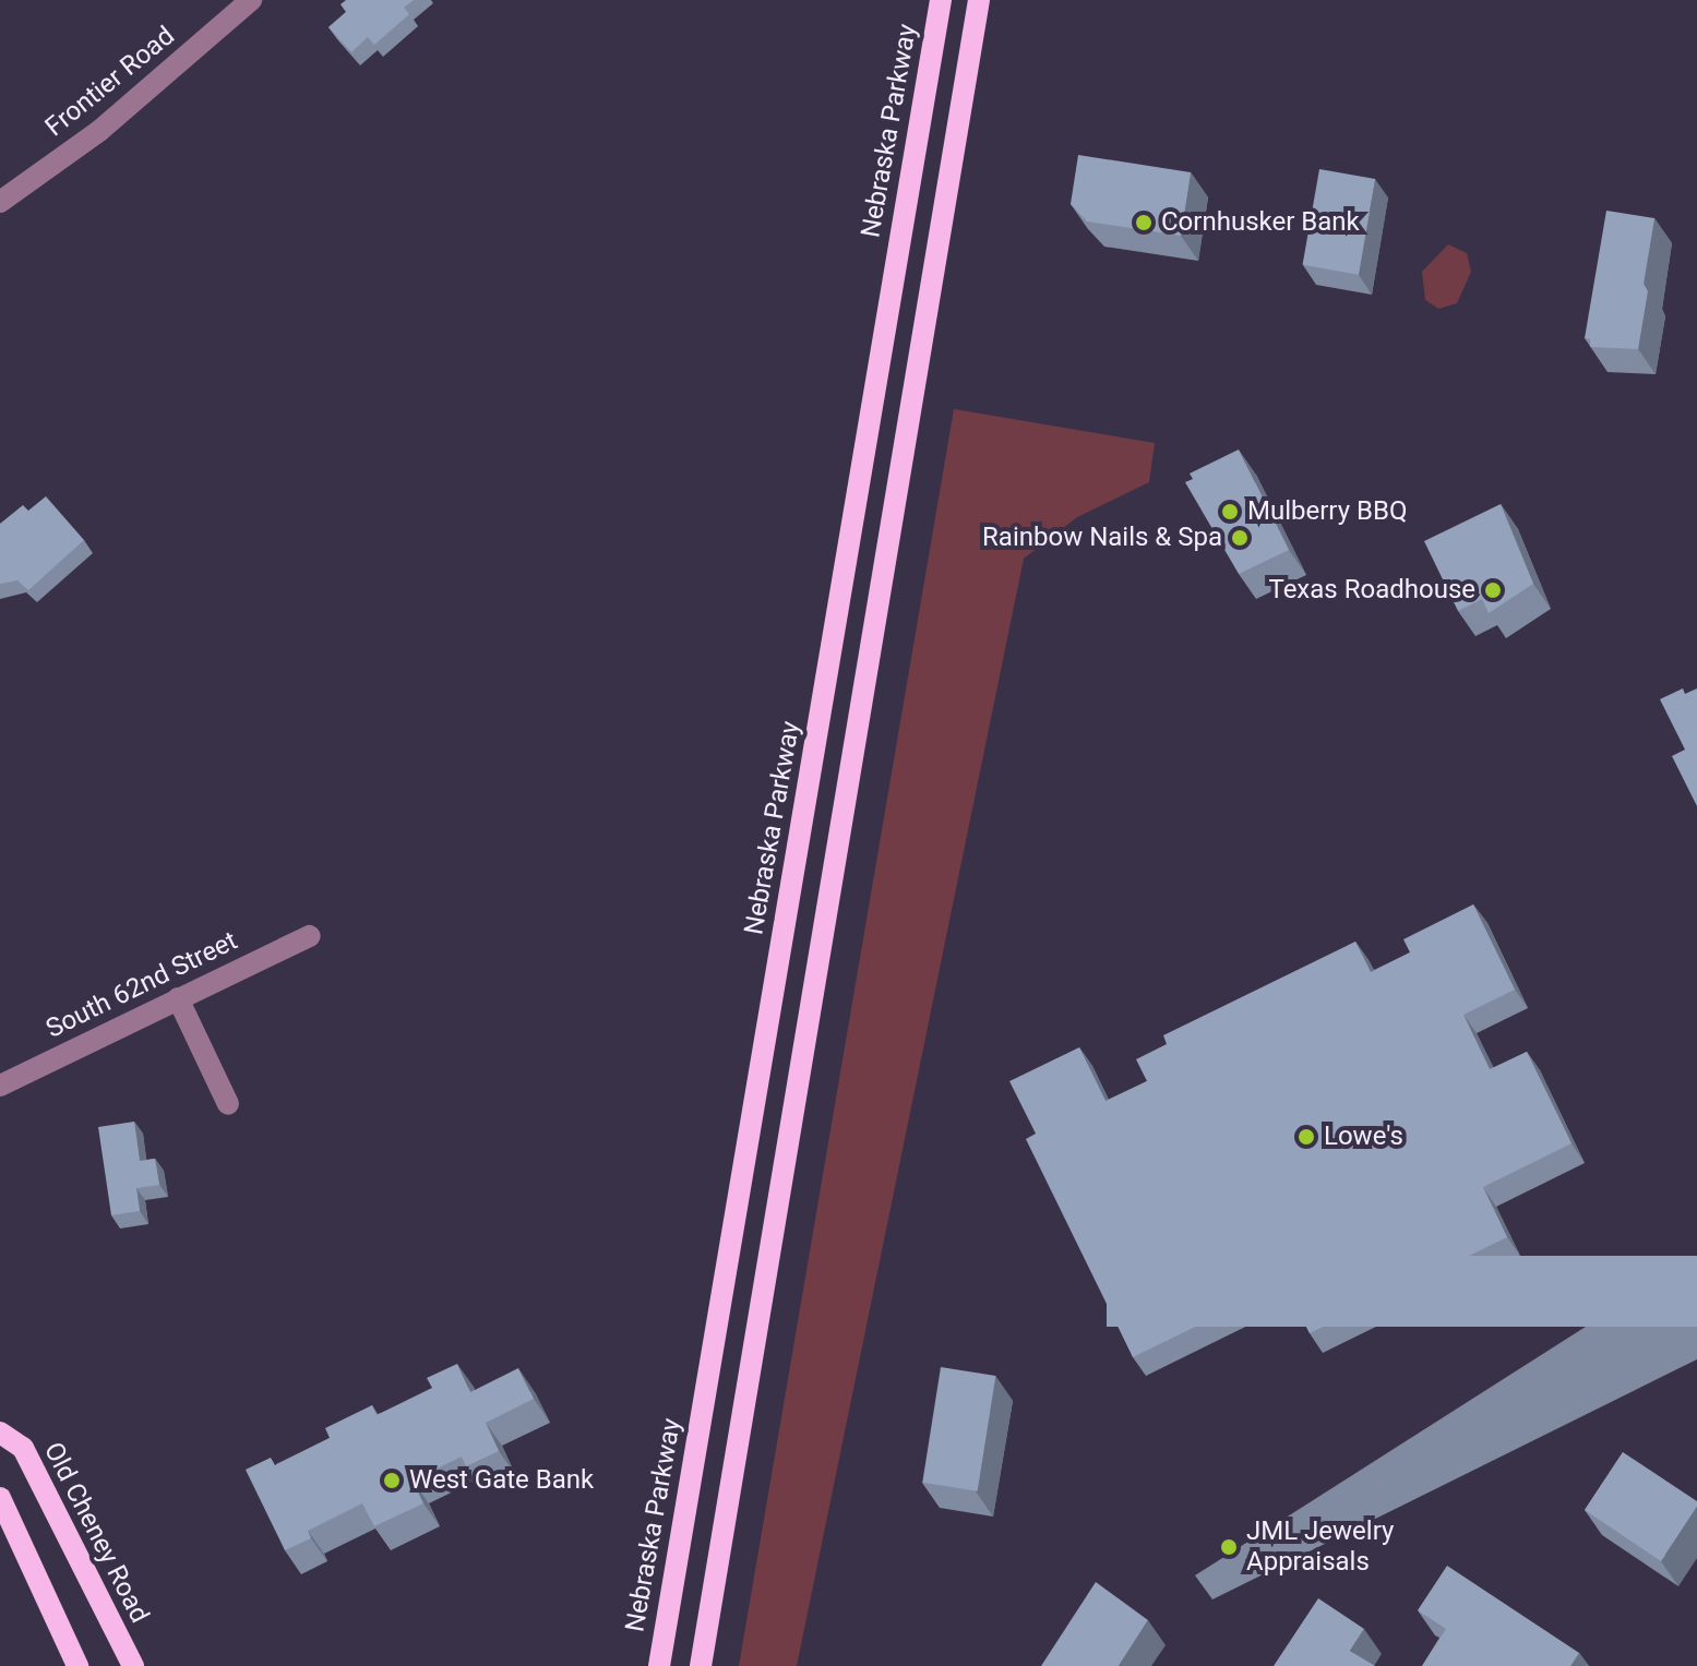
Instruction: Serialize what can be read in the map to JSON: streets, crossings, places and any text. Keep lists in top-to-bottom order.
{
  "streets": {
    "main road": ["Nebraska Parkway", "Old Cheney Road"],
    "street": ["Frontier Road", "South 62nd Street"]
  },
  "places": [
    "Cornhusker Bank",
    "Mulberry BBQ",
    "Rainbow Nails & Spa",
    "Texas Roadhouse",
    "Lowe's",
    "West Gate Bank",
    "JML Jewelry Appraisals"
  ]
}
